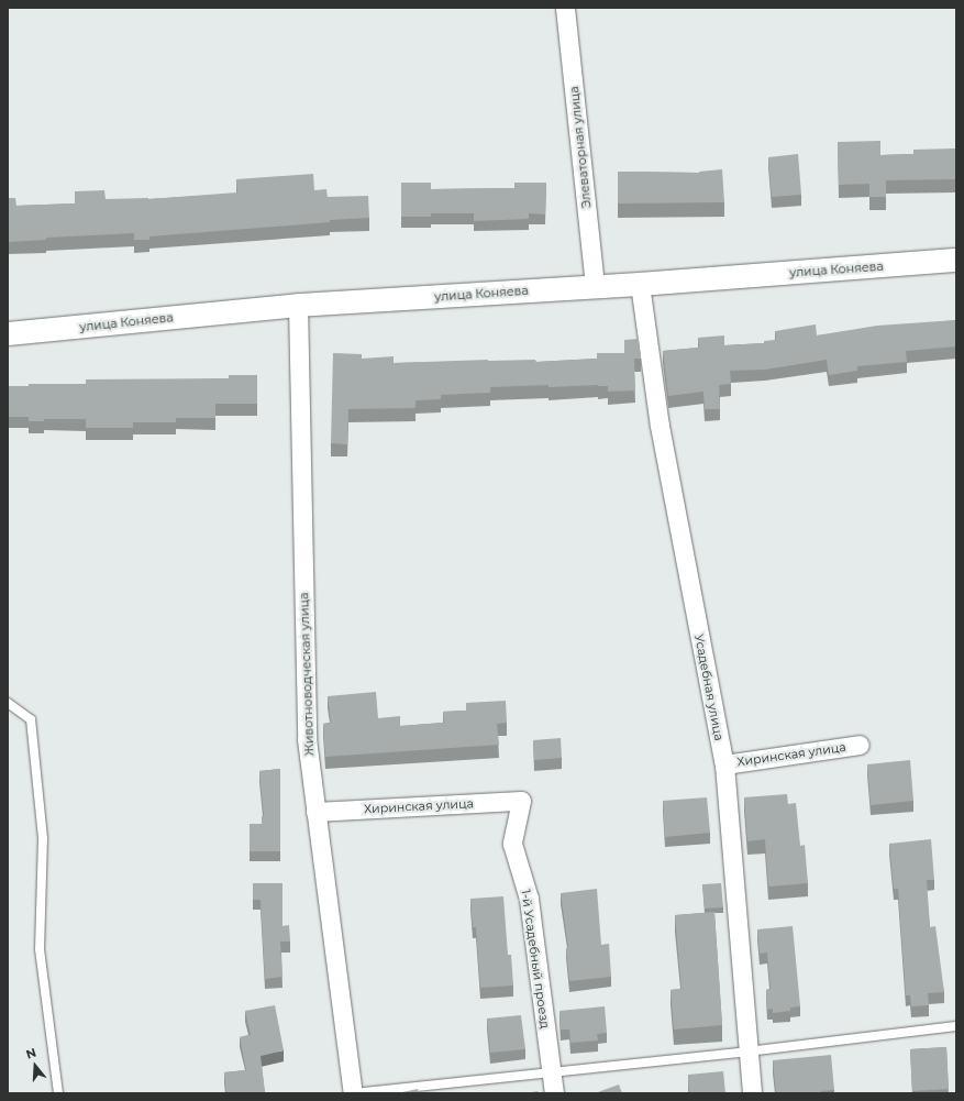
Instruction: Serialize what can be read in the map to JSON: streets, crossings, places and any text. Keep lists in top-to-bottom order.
{
  "streets": {
    "street": [
      "Элеваторная улица",
      "улица Коняева",
      "Животноводческая улица",
      "Усадебная улица",
      "Хиринская улица",
      "1-й Усадебный проезд"
    ]
  },
  "crossings": [
    ["Элеваторная улица", "улица Коняева"],
    ["улица Коняева", "Животноводческая улица"],
    ["улица Коняева", "Усадебная улица"],
    ["Животноводческая улица", "Хиринская улица"],
    ["Усадебная улица", "Хиринская улица"],
    ["Хиринская улица", "1-й Усадебный проезд"]
  ],
  "north": "top"
}
